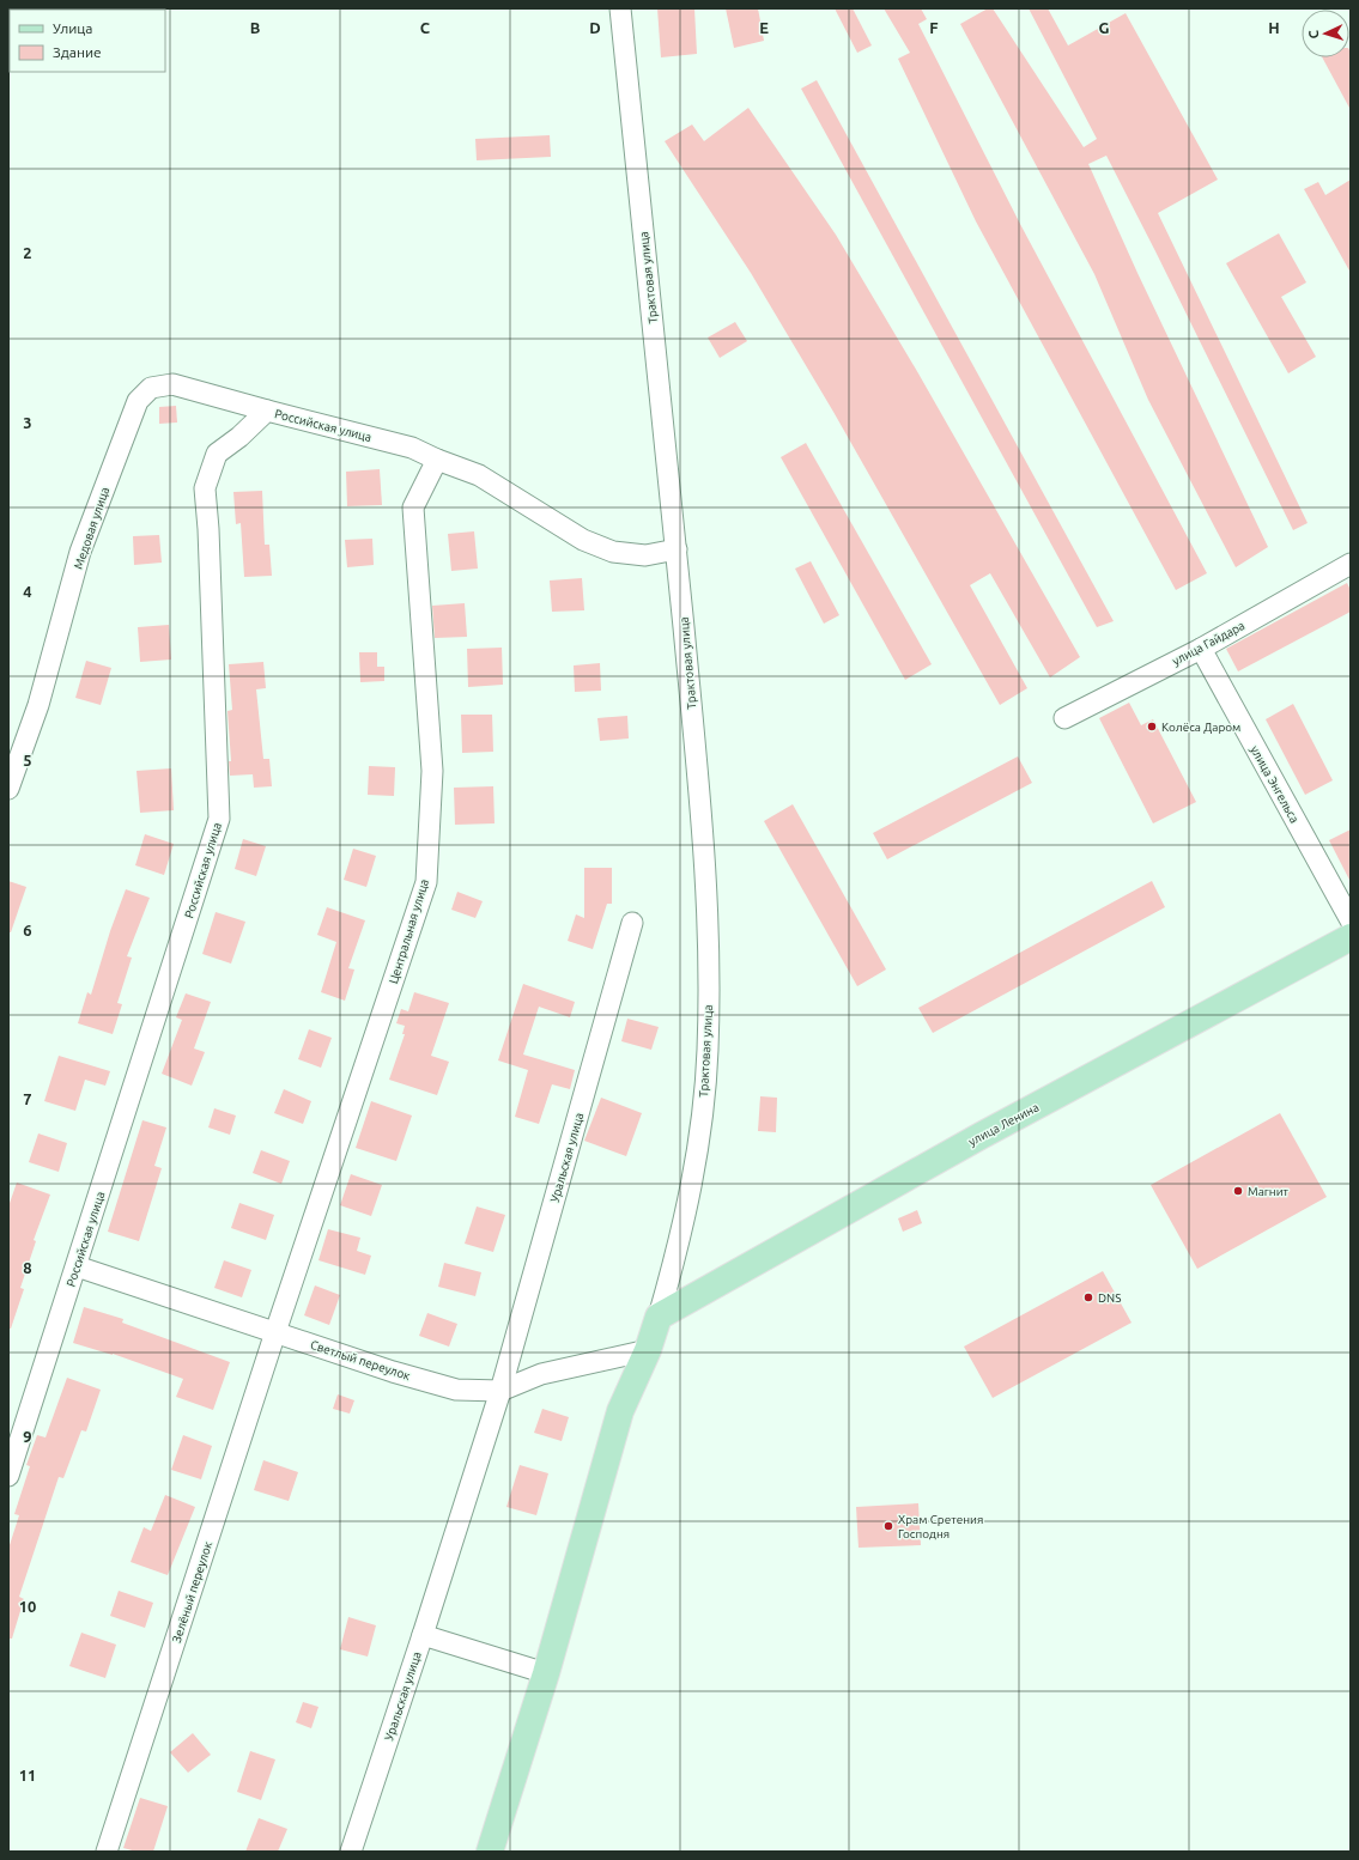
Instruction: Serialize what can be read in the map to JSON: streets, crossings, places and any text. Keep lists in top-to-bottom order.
{
  "streets": {
    "main road": ["улица Ленина"],
    "street": [
      "Трактовая улица",
      "Российская улица",
      "Медовая улица",
      "улица Гайдара",
      "улица Энгельса",
      "Центральная улица",
      "Уральская улица",
      "Светлый переулок",
      "Зелёный переулок"
    ]
  },
  "crossings": [
    ["Трактовая улица", "Российская улица"],
    ["Трактовая улица", "улица Ленина"],
    ["Российская улица", "Медовая улица"],
    ["Российская улица", "Центральная улица"],
    ["Российская улица", "Светлый переулок"],
    ["улица Гайдара", "улица Энгельса"],
    ["Центральная улица", "Светлый переулок"],
    ["Центральная улица", "Зелёный переулок"],
    ["Уральская улица", "Светлый переулок"],
    ["Светлый переулок", "Зелёный переулок"]
  ],
  "places": [
    "Колёса Даром",
    "Магнит",
    "DNS",
    "Храм Сретения Господня"
  ],
  "legend": ["Улица", "Здание"],
  "north": "left",
  "grid": {
    "columns": [
      "B",
      "C",
      "D",
      "E",
      "F",
      "G",
      "H"
    ],
    "rows": [
      "2",
      "3",
      "4",
      "5",
      "6",
      "7",
      "8",
      "9",
      "10",
      "11"
    ]
  }
}
